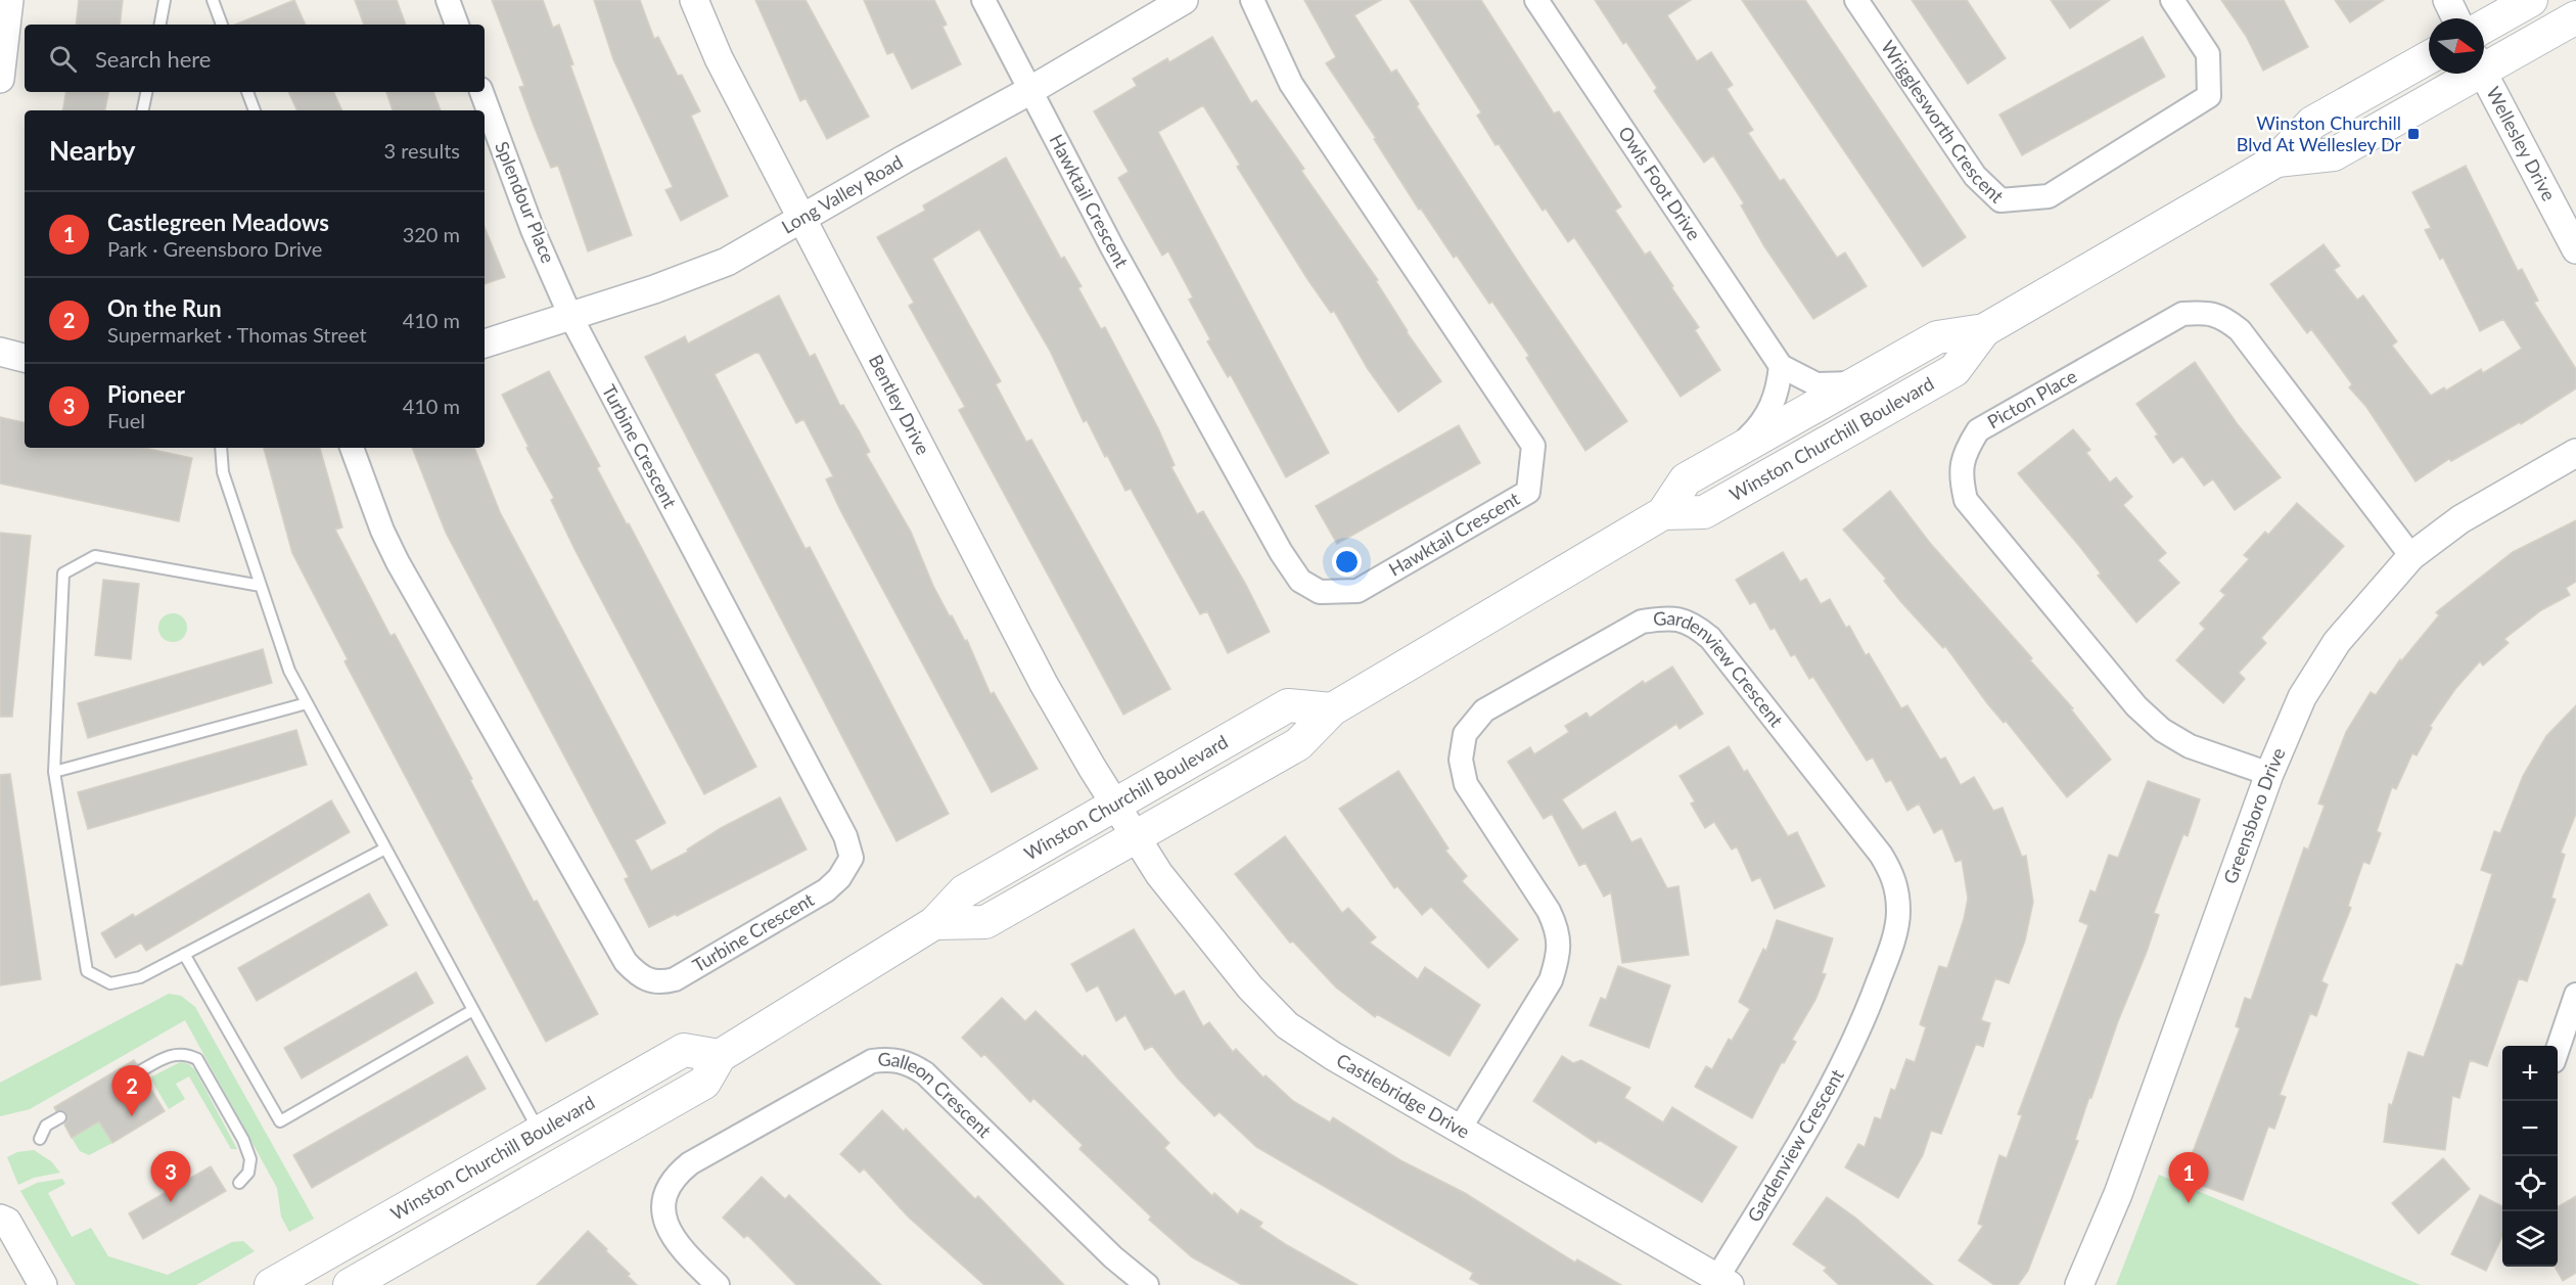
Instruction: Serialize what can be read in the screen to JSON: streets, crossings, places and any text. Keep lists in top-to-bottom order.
{
  "streets": {
    "main road": ["Winston Churchill Boulevard"],
    "street": [
      "Wrigglesworth Crescent",
      "Wellesley Drive",
      "Owls Foot Drive",
      "Long Valley Road",
      "Hawktail Crescent",
      "Splendour Place",
      "Picton Place",
      "Bentley Drive",
      "Turbine Crescent",
      "Gardenview Crescent",
      "Greensboro Drive",
      "Castlebridge Drive",
      "Galleon Crescent"
    ]
  },
  "crossings": [
    ["Owls Foot Drive", "Winston Churchill Boulevard"],
    ["Long Valley Road", "Hawktail Crescent"],
    ["Long Valley Road", "Splendour Place"],
    ["Long Valley Road", "Bentley Drive"],
    ["Long Valley Road", "Turbine Crescent"],
    ["Splendour Place", "Turbine Crescent"],
    ["Picton Place", "Greensboro Drive"],
    ["Bentley Drive", "Winston Churchill Boulevard"],
    ["Bentley Drive", "Castlebridge Drive"],
    ["Winston Churchill Boulevard", "Castlebridge Drive"],
    ["Gardenview Crescent", "Castlebridge Drive"]
  ],
  "places": {
    "transit": ["Winston Churchill Blvd At Wellesley Dr"]
  },
  "north": "right",
  "page": {
    "search": "Search here",
    "heading": ["Nearby", "3 results"],
    "list": [
      {
        "mark": "1",
        "name": "Castlegreen Meadows",
        "note": "Park · Greensboro Drive",
        "value": "320 m"
      },
      {
        "mark": "2",
        "name": "On the Run",
        "note": "Supermarket · Thomas Street",
        "value": "410 m"
      },
      {
        "mark": "3",
        "name": "Pioneer",
        "note": "Fuel",
        "value": "410 m"
      }
    ],
    "map_buttons": ["+", "−"],
    "pins": ["2", "3", "1"]
  }
}
